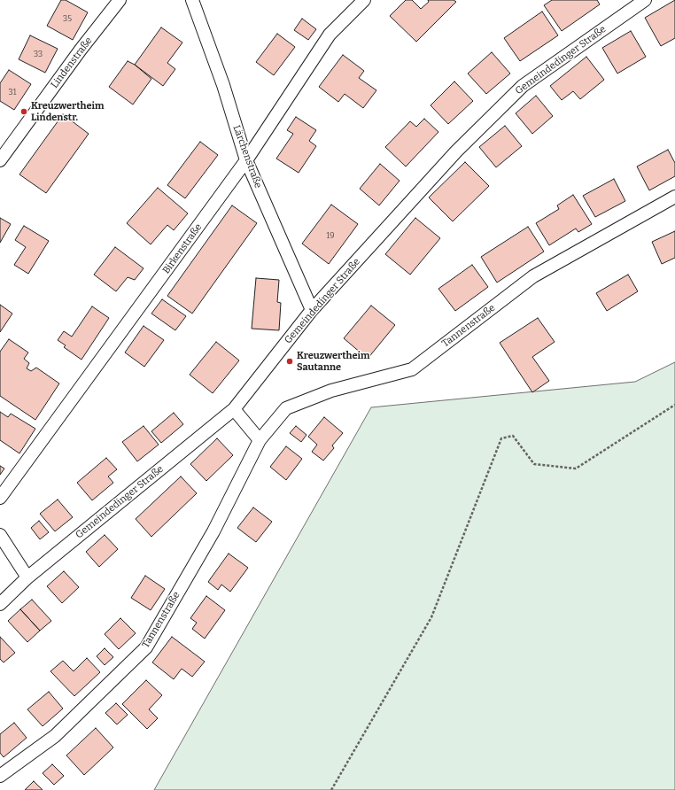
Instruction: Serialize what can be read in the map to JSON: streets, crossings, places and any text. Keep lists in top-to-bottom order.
{
  "streets": {
    "street": [
      "Gemeindedinger Straße",
      "Lindenstraße",
      "Lärchenstraße",
      "Birkenstraße",
      "Tannenstraße"
    ]
  },
  "crossings": [
    ["Gemeindedinger Straße", "Lärchenstraße"],
    ["Lärchenstraße", "Birkenstraße"]
  ],
  "places": ["Kreuzwertheim Lindenstr.", "Kreuzwertheim Sautanne"],
  "house_numbers": [
    "35",
    "33",
    "31",
    "19"
  ]
}
